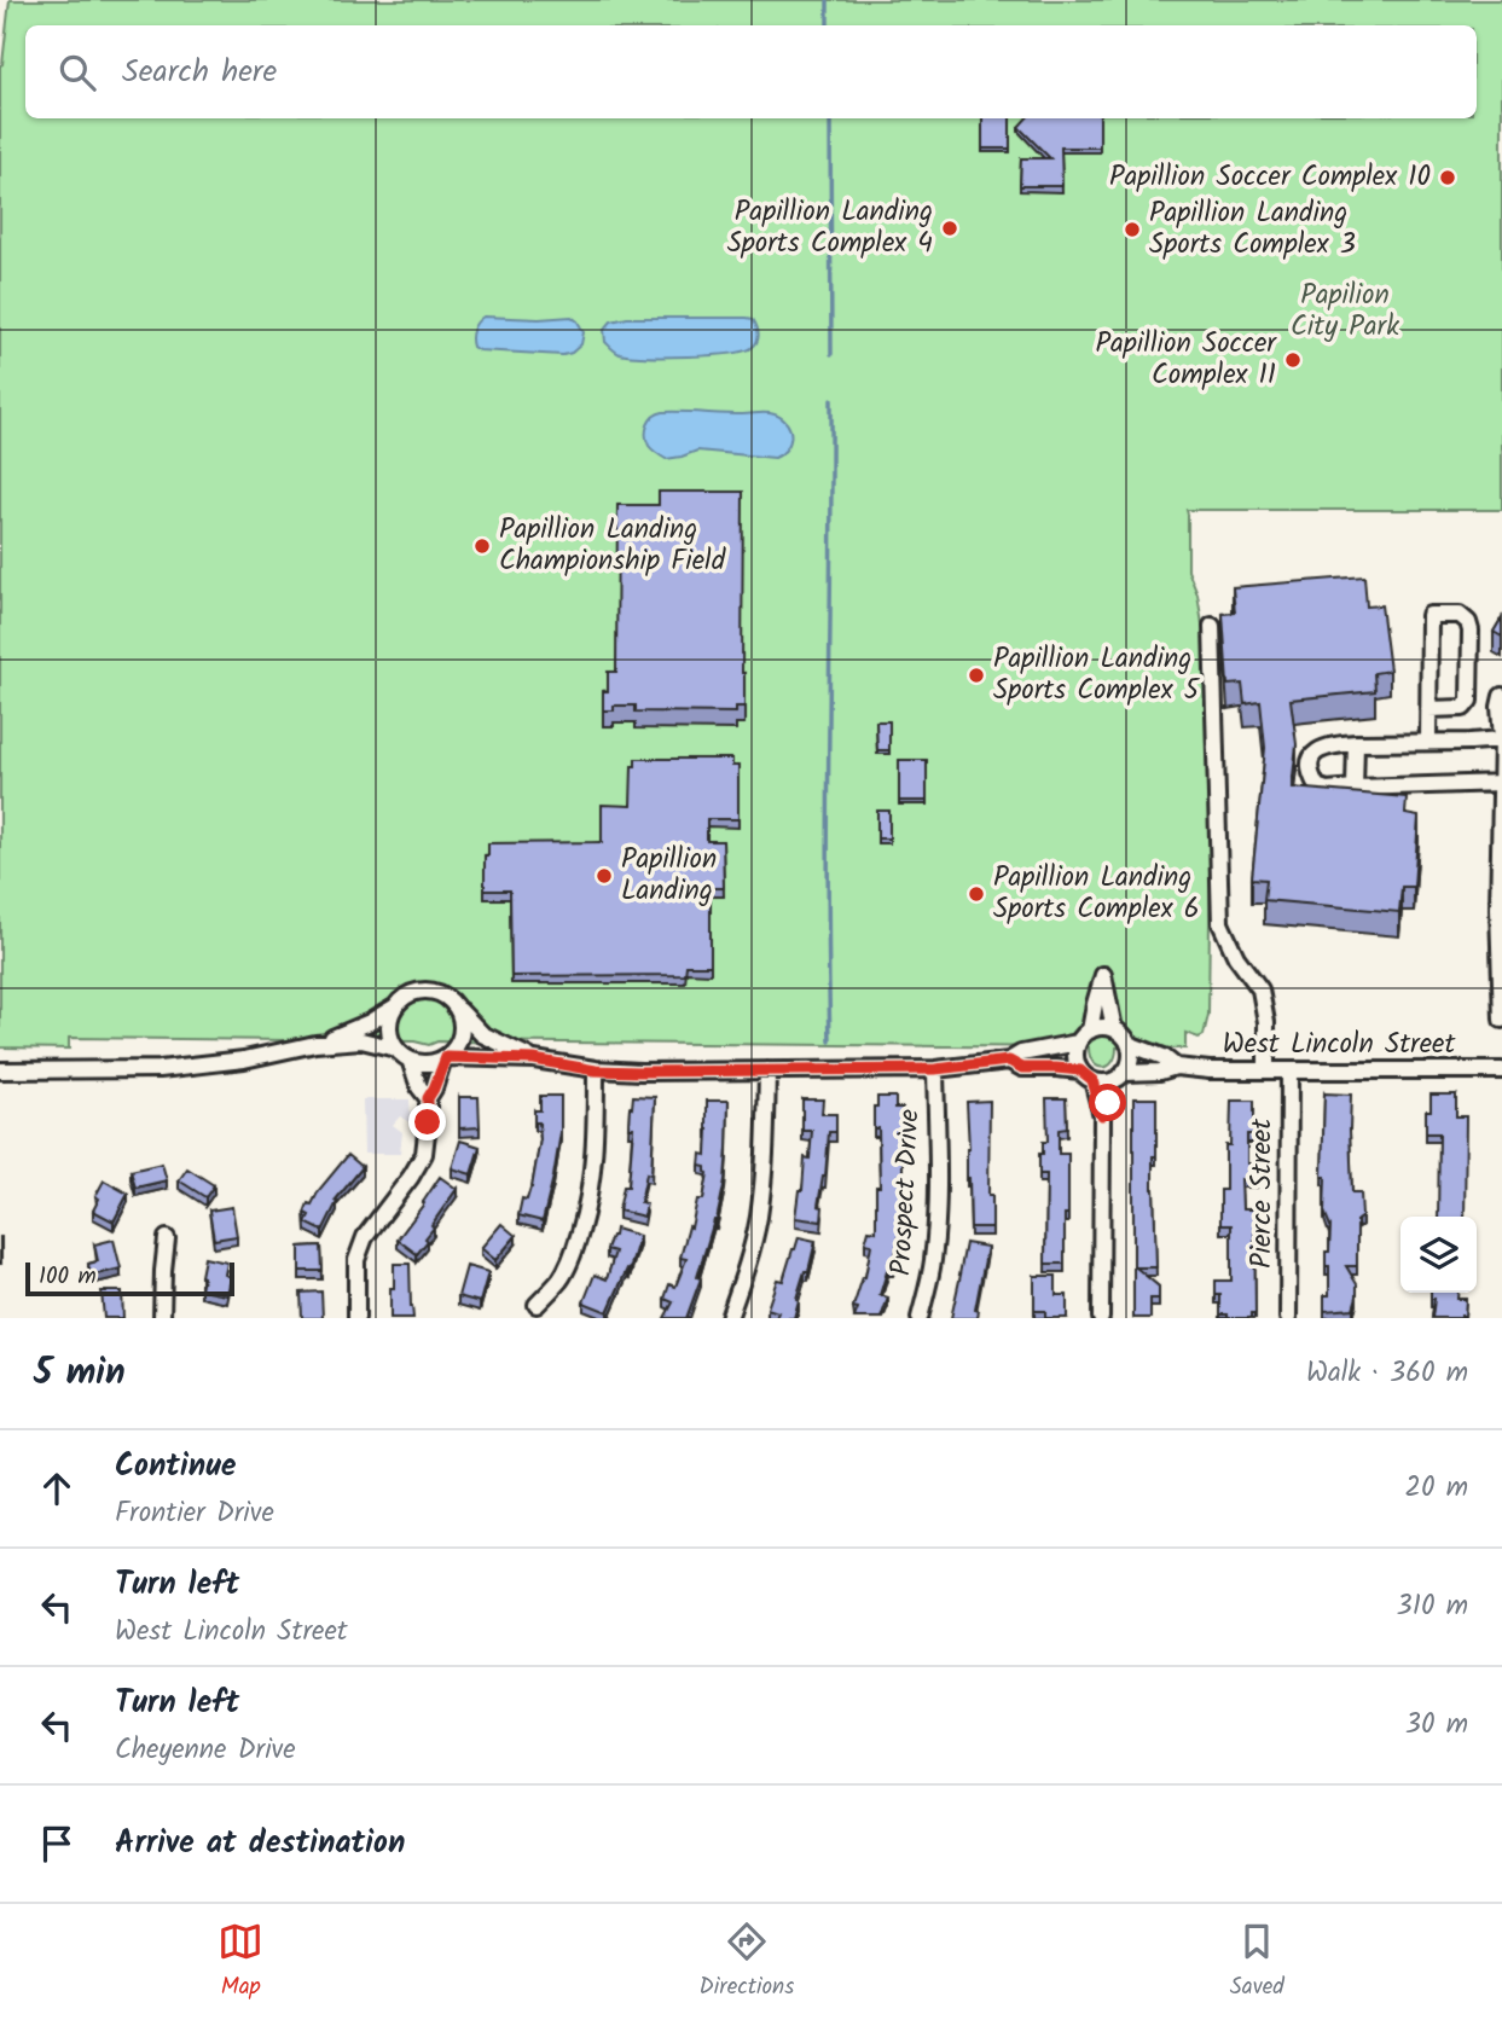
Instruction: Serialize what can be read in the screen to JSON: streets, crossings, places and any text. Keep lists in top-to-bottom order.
{
  "streets": {
    "street": ["West Lincoln Street", "Prospect Drive", "Pierce Street"]
  },
  "crossings": [
    ["West Lincoln Street", "Pierce Street"]
  ],
  "parks": ["Papilion City Park"],
  "places": [
    "Papillion Soccer Complex 10",
    "Papillion Landing Sports Complex 4",
    "Papillion Landing Sports Complex 3",
    "Papillion Soccer Complex 11",
    "Papillion Landing Championship Field",
    "Papillion Landing Sports Complex 5",
    "Papillion Landing",
    "Papillion Landing Sports Complex 6"
  ],
  "scale_bar": "100 m",
  "page": {
    "search": "Search here",
    "scale": "100 m",
    "heading": ["5 min", "Walk · 360 m"],
    "list": [
      ["Continue", "Frontier Drive", "20 m"],
      ["Turn left", "West Lincoln Street", "310 m"],
      ["Turn left", "Cheyenne Drive", "30 m"],
      "Arrive at destination"
    ],
    "nav": ["Map", "Directions", "Saved"]
  }
}
